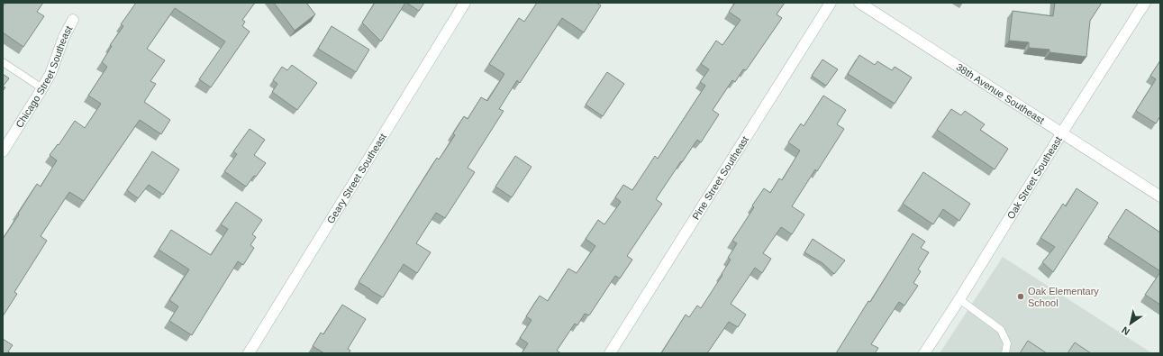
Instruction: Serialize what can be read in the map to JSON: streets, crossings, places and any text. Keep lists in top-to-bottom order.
{
  "streets": {
    "street": [
      "Chicago Street Southeast",
      "38th Avenue Southeast",
      "Oak Street Southeast",
      "Geary Street Southeast",
      "Pine Street Southeast"
    ]
  },
  "crossings": [
    ["38th Avenue Southeast", "Oak Street Southeast"]
  ],
  "places": ["Oak Elementary School"],
  "north": "bottom left"
}
